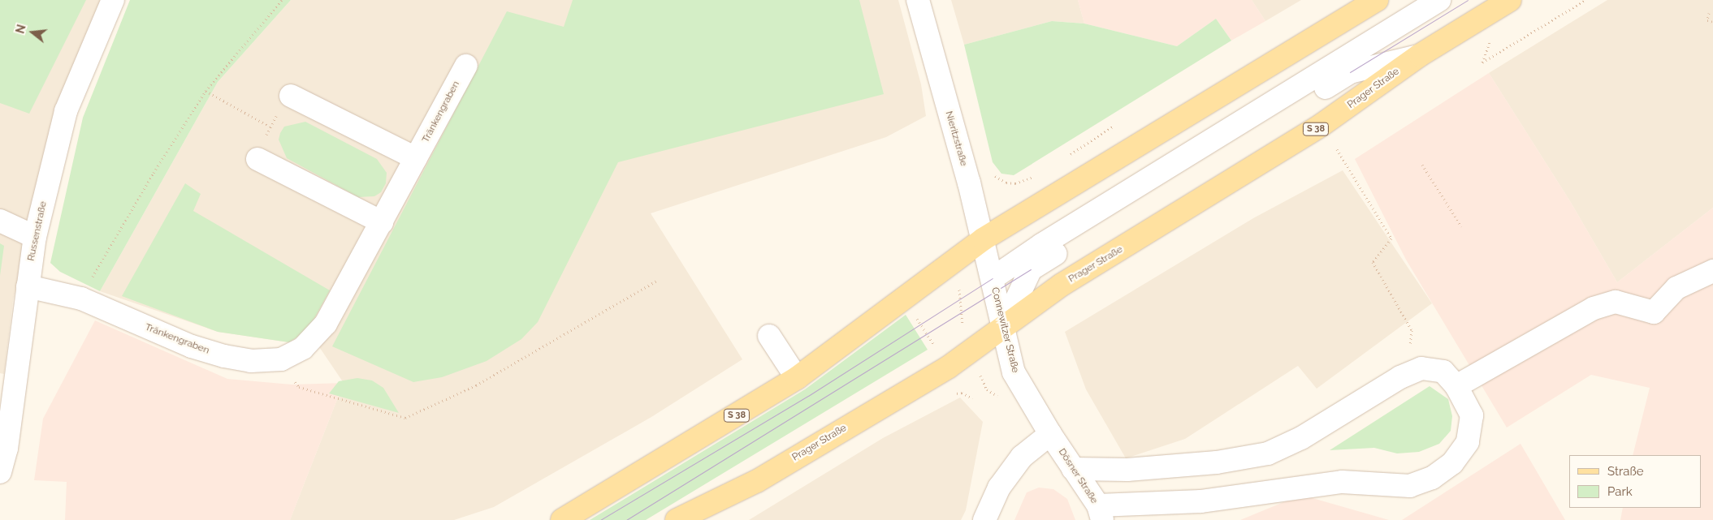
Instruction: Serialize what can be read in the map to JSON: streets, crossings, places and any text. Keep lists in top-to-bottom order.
{
  "streets": {
    "main road": ["Prager Straße", "S 38"],
    "street": [
      "Tränkengraben",
      "Nieritzstraße",
      "Russenstraße",
      "Connewitzer Straße",
      "Dösner Straße"
    ]
  },
  "crossings": [
    ["Prager Straße", "Connewitzer Straße"],
    ["Tränkengraben", "Russenstraße"],
    ["S 38", "Nieritzstraße"],
    ["Nieritzstraße", "Connewitzer Straße"],
    ["Connewitzer Straße", "Dösner Straße"]
  ],
  "legend": ["Straße", "Park"],
  "north": "left"
}
